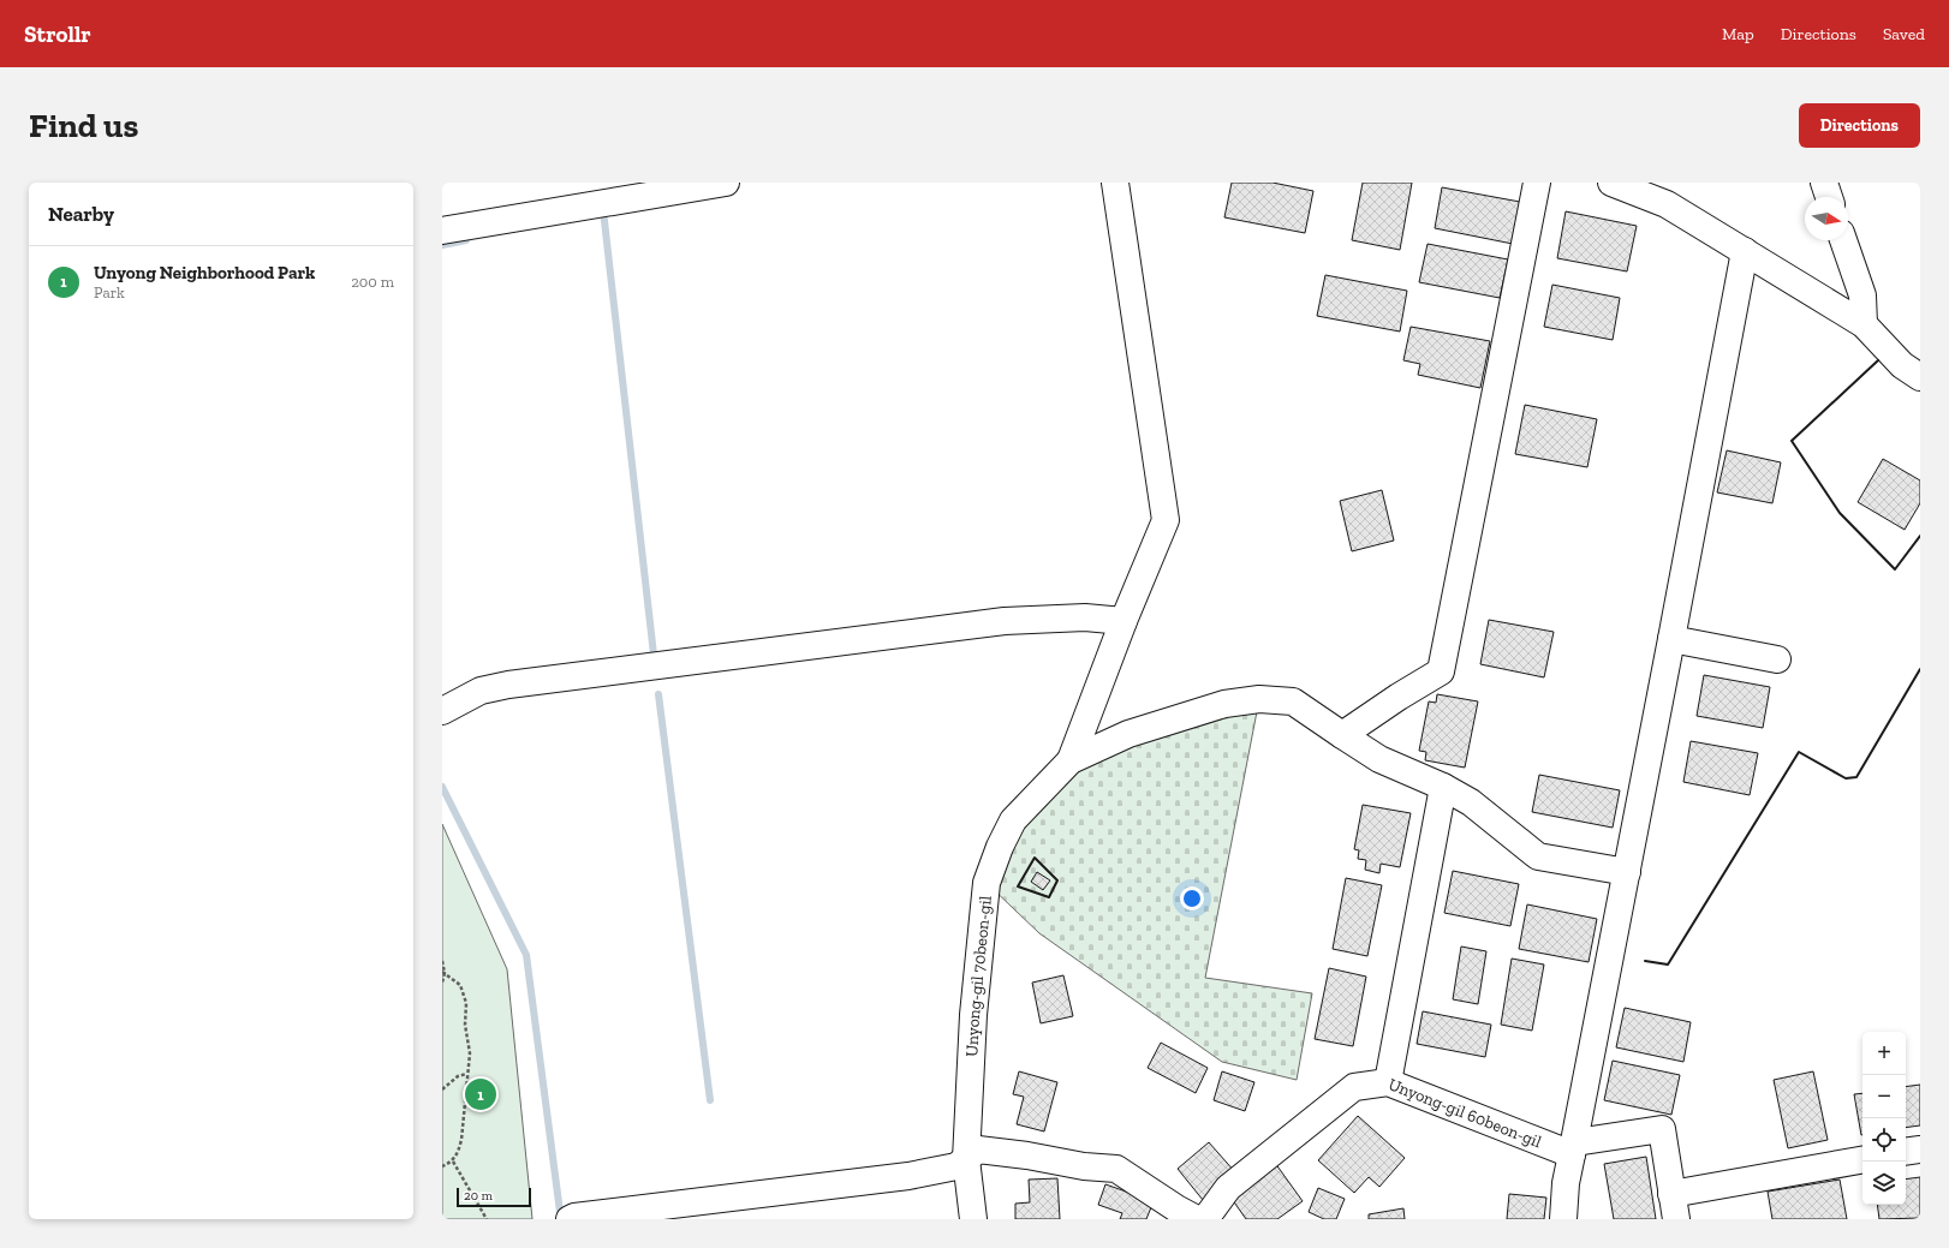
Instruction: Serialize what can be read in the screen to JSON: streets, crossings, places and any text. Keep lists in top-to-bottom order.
{
  "streets": {
    "street": ["Unyong-gil 70beon-gil", "Unyong-gil 60beon-gil"]
  },
  "scale_bar": "20 m",
  "north": "right",
  "page": {
    "header": "Strollr",
    "nav": ["Map", "Directions", "Saved"],
    "buttons": "Directions",
    "title": "Find us",
    "heading": "Nearby",
    "list": [
      {
        "mark": "1",
        "name": "Unyong Neighborhood Park",
        "note": "Park",
        "value": "200 m"
      }
    ],
    "map_buttons": ["+", "−"],
    "pins": "1",
    "scale": "20 m"
  }
}
